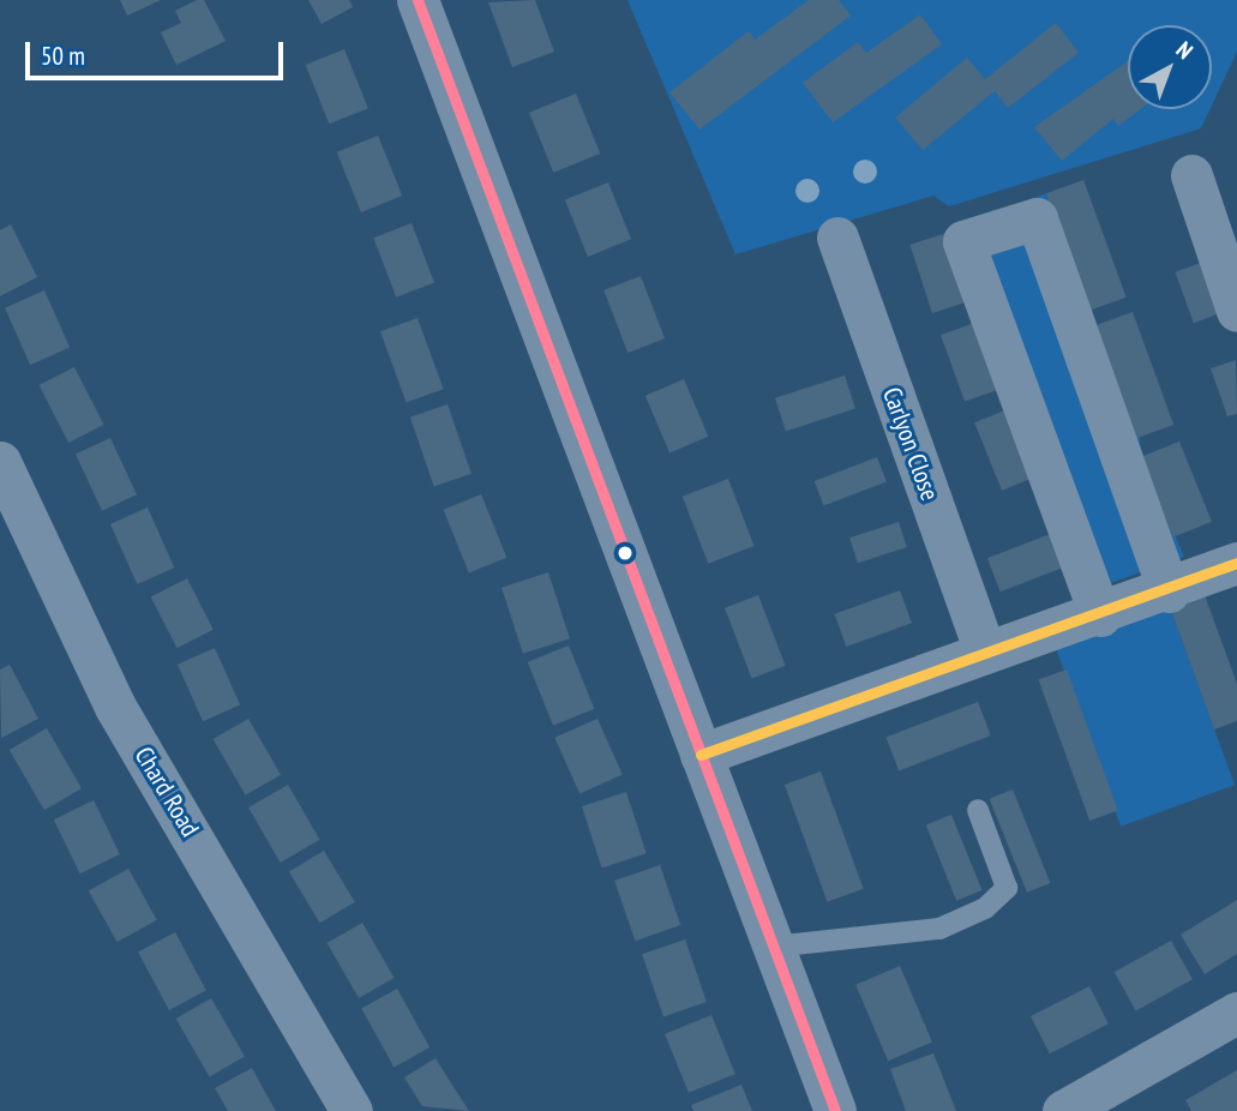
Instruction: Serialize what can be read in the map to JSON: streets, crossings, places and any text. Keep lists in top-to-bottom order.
{
  "streets": {
    "street": ["Carlyon Close", "Chard Road"]
  },
  "scale_bar": "50 m",
  "north": "top right"
}
